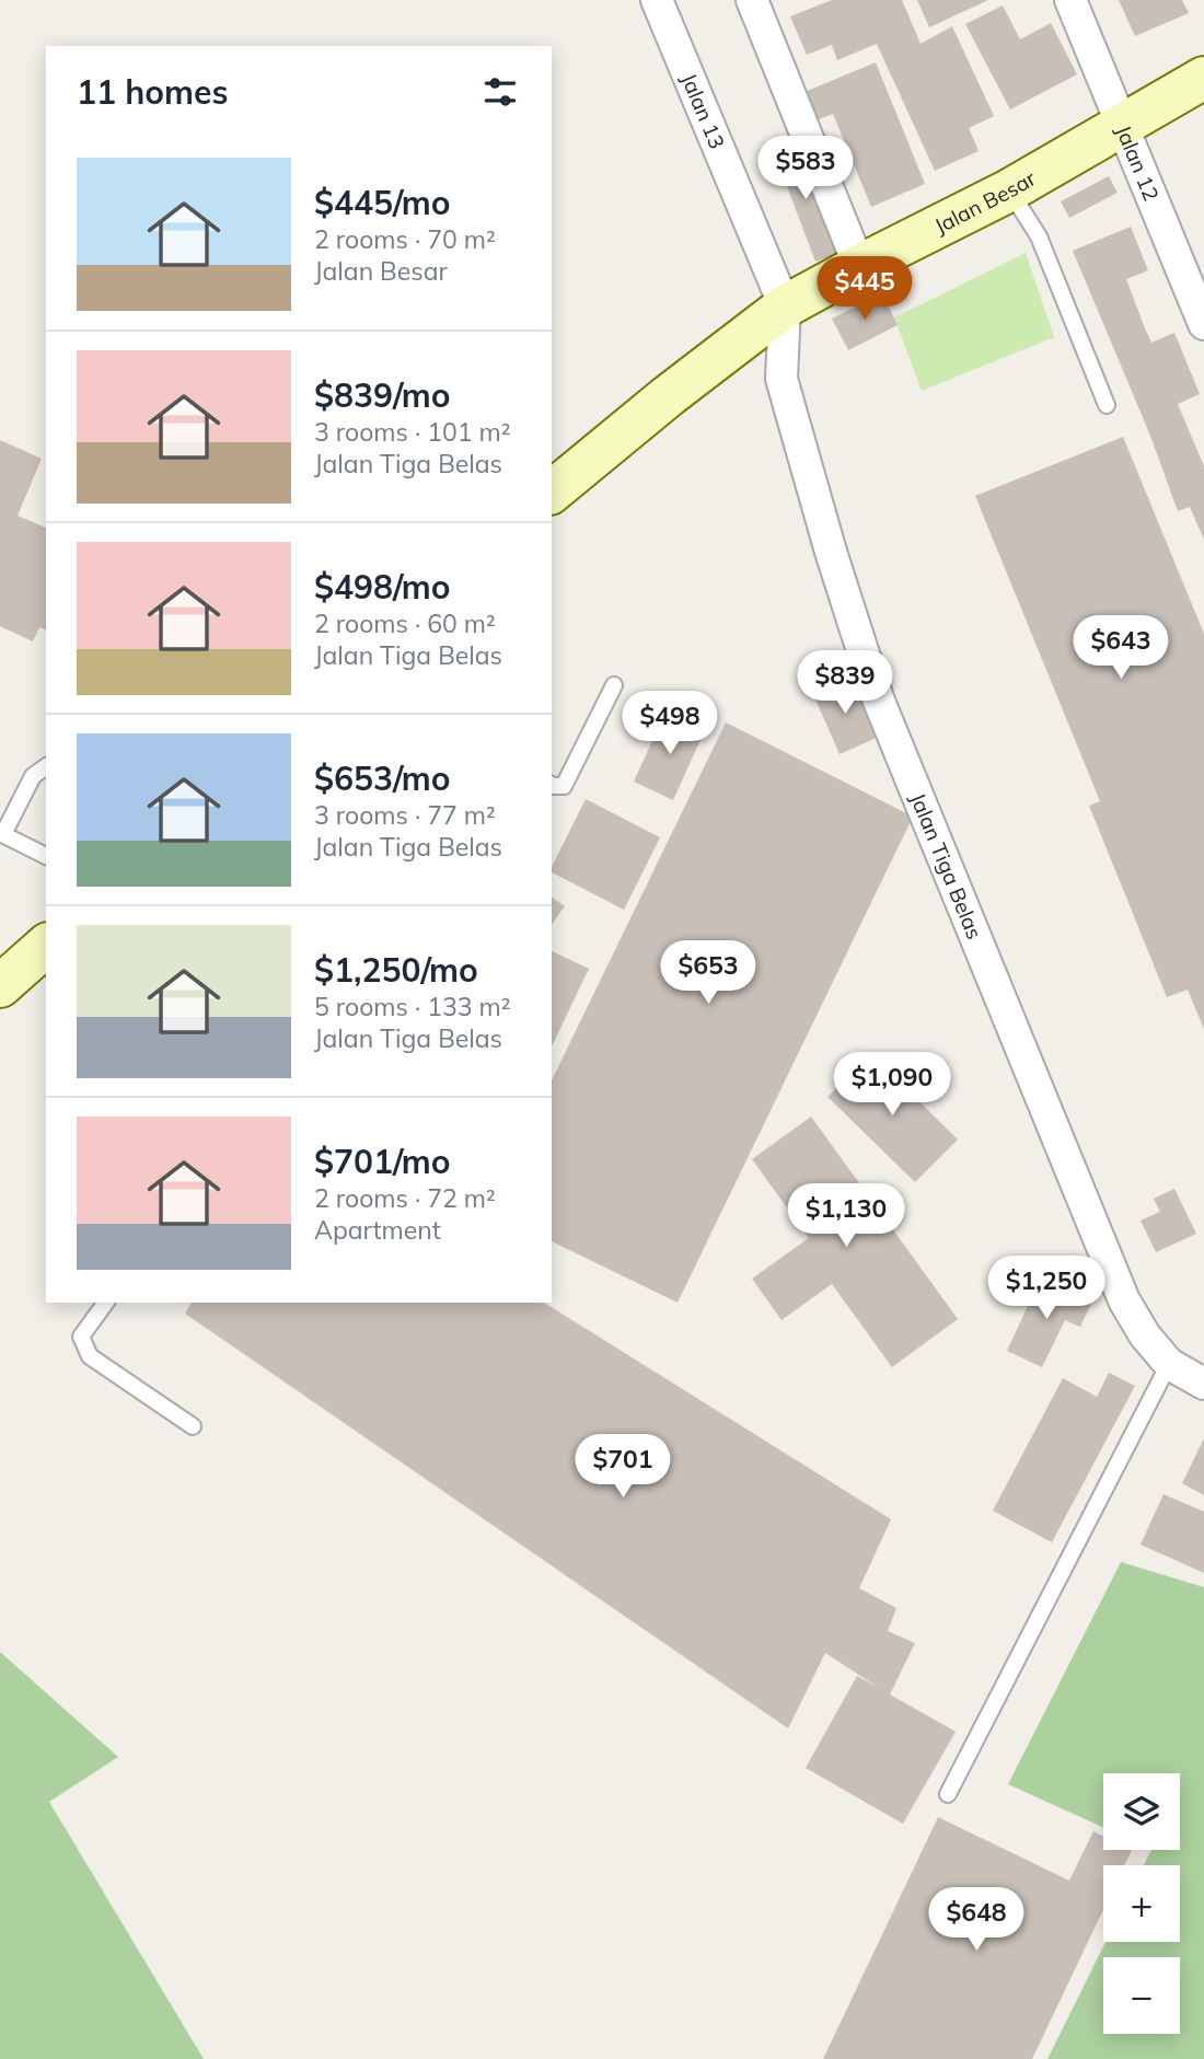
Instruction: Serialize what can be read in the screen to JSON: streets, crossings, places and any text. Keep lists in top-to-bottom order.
{
  "streets": {
    "main road": ["Jalan Besar"],
    "street": ["Jalan 13", "Jalan 12", "Jalan Tiga Belas"]
  },
  "crossings": [
    ["Jalan 13", "Jalan Besar"],
    ["Jalan 13", "Jalan Tiga Belas"],
    ["Jalan 12", "Jalan Besar"],
    ["Jalan Besar", "Jalan Tiga Belas"]
  ],
  "page": {
    "heading": "11 homes",
    "price": [
      "$583",
      "$445",
      "$643",
      "$839",
      "$498",
      "$653",
      "$1,090",
      "$1,130",
      "$1,250",
      "$701",
      "$648"
    ],
    "list": [
      {
        "name": "$445/mo",
        "note": "2 rooms · 70 m² · Jalan Besar"
      },
      {
        "name": "$839/mo",
        "note": "3 rooms · 101 m² · Jalan Tiga Belas"
      },
      {
        "name": "$498/mo",
        "note": "2 rooms · 60 m² · Jalan Tiga Belas"
      },
      {
        "name": "$653/mo",
        "note": "3 rooms · 77 m² · Jalan Tiga Belas"
      },
      {
        "name": "$1,250/mo",
        "note": "5 rooms · 133 m² · Jalan Tiga Belas"
      },
      {
        "name": "$701/mo",
        "note": "2 rooms · 72 m² · Apartment"
      }
    ],
    "map_buttons": ["+", "−"]
  }
}
